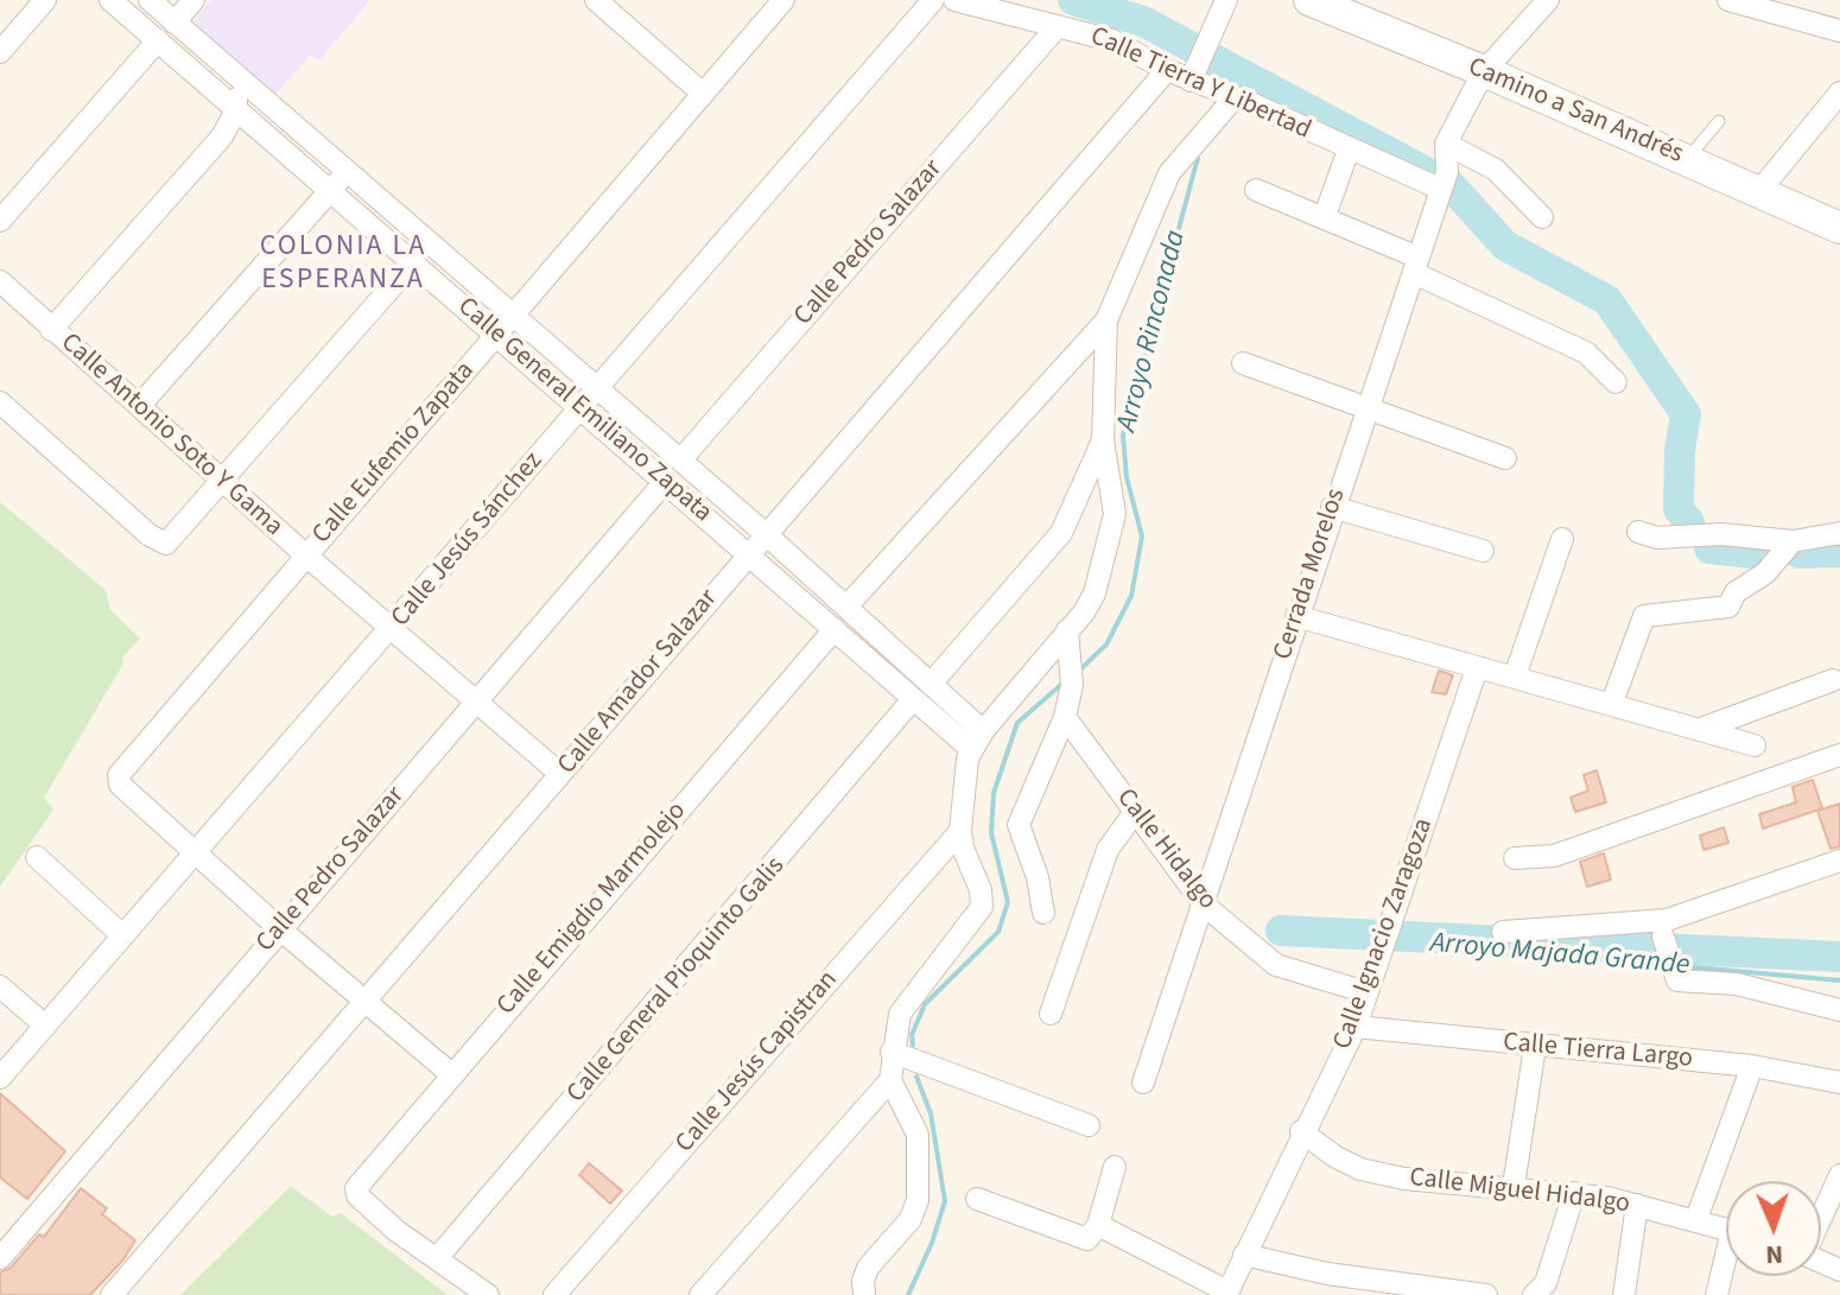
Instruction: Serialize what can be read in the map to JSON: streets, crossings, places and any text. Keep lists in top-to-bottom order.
{
  "streets": {
    "street": [
      "Calle Tierra Y Libertad",
      "Camino a San Andrés",
      "Calle Pedro Salazar",
      "Calle General Emiliano Zapata",
      "Calle Antonio Soto Y Gama",
      "Calle Eufemio Zapata",
      "Calle Jesús Sánchez",
      "Cerrada Morelos",
      "Calle Amador Salazar",
      "Calle Hidalgo",
      "Calle Emigdio Marmolejo",
      "Calle Ignacio Zaragoza",
      "Calle General Pioquinto Galis",
      "Calle Tierra Largo",
      "Calle Jesús Capistran",
      "Calle Miguel Hidalgo"
    ]
  },
  "crossings": [
    ["Calle Tierra Y Libertad", "Calle Pedro Salazar"],
    ["Calle Tierra Y Libertad", "Cerrada Morelos"],
    ["Calle Tierra Y Libertad", "Calle Amador Salazar"],
    ["Calle Pedro Salazar", "Calle General Emiliano Zapata"],
    ["Calle Pedro Salazar", "Calle Antonio Soto Y Gama"],
    ["Calle General Emiliano Zapata", "Calle Eufemio Zapata"],
    ["Calle General Emiliano Zapata", "Calle Jesús Sánchez"],
    ["Calle General Emiliano Zapata", "Calle Amador Salazar"],
    ["Calle General Emiliano Zapata", "Calle Emigdio Marmolejo"],
    ["Calle General Emiliano Zapata", "Calle General Pioquinto Galis"],
    ["Calle Antonio Soto Y Gama", "Calle Eufemio Zapata"],
    ["Calle Antonio Soto Y Gama", "Calle Jesús Sánchez"],
    ["Calle Antonio Soto Y Gama", "Calle Amador Salazar"],
    ["Calle Eufemio Zapata", "Calle Jesús Sánchez"],
    ["Cerrada Morelos", "Calle Hidalgo"],
    ["Calle Hidalgo", "Calle Ignacio Zaragoza"],
    ["Calle Emigdio Marmolejo", "Calle General Pioquinto Galis"],
    ["Calle Ignacio Zaragoza", "Calle Tierra Largo"],
    ["Calle Ignacio Zaragoza", "Calle Miguel Hidalgo"]
  ],
  "districts": ["COLONIA LA ESPERANZA"],
  "water": ["Arroyo Rinconada", "Arroyo Majada Grande"],
  "north": "bottom"
}
